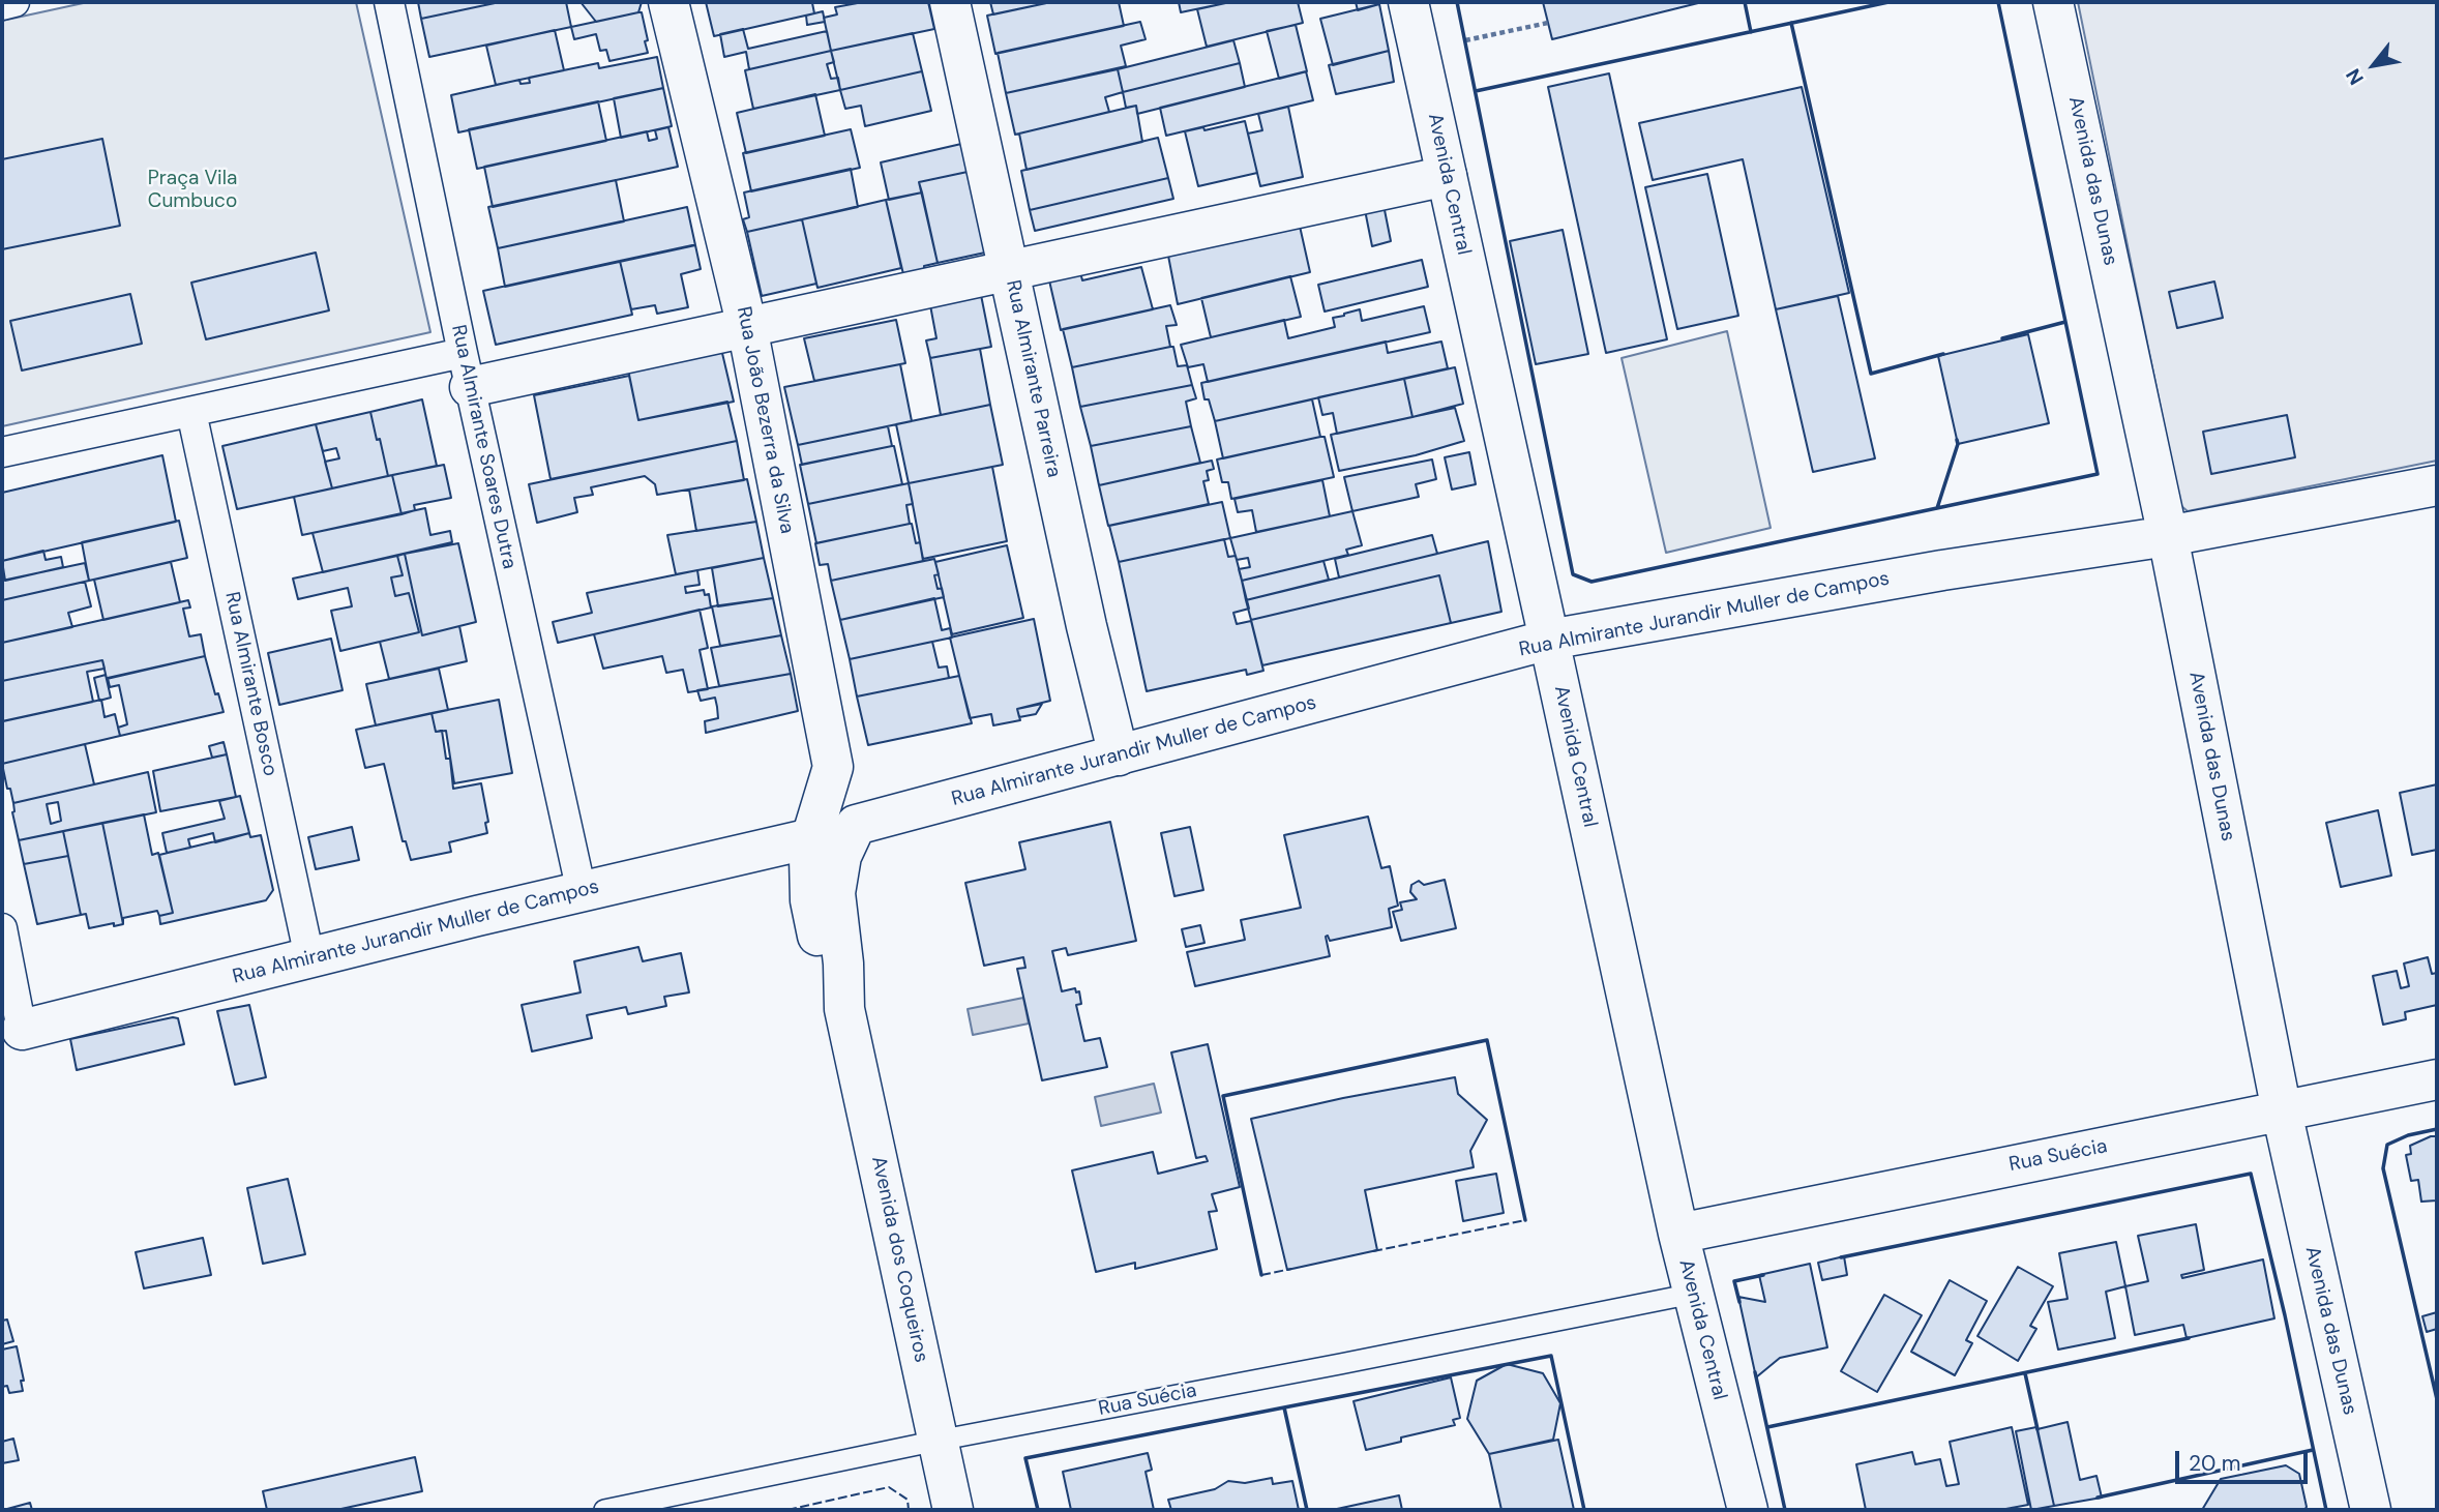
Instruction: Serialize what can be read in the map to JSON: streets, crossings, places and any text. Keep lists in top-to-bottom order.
{
  "streets": {
    "street": [
      "Avenida das Dunas",
      "Avenida Central",
      "Rua Almirante Parreira",
      "Rua João Bezerra da Silva",
      "Rua Almirante Soares Dutra",
      "Rua Almirante Jurandir Muller de Campos",
      "Rua Almirante Bosco",
      "Rua Suécia",
      "Avenida dos Coqueiros"
    ]
  },
  "crossings": [
    ["Avenida das Dunas", "Rua Almirante Jurandir Muller de Campos"],
    ["Avenida das Dunas", "Rua Suécia"],
    ["Avenida Central", "Rua Almirante Jurandir Muller de Campos"],
    ["Avenida Central", "Rua Suécia"],
    ["Rua Almirante Parreira", "Rua Almirante Jurandir Muller de Campos"],
    ["Rua João Bezerra da Silva", "Rua Almirante Jurandir Muller de Campos"],
    ["Rua João Bezerra da Silva", "Avenida dos Coqueiros"],
    ["Rua Almirante Soares Dutra", "Rua Almirante Jurandir Muller de Campos"],
    ["Rua Almirante Jurandir Muller de Campos", "Rua Almirante Bosco"],
    ["Rua Almirante Jurandir Muller de Campos", "Avenida dos Coqueiros"],
    ["Rua Suécia", "Avenida dos Coqueiros"]
  ],
  "parks": ["Praça Vila Cumbuco"],
  "scale_bar": "20 m",
  "north": "bottom left"
}
